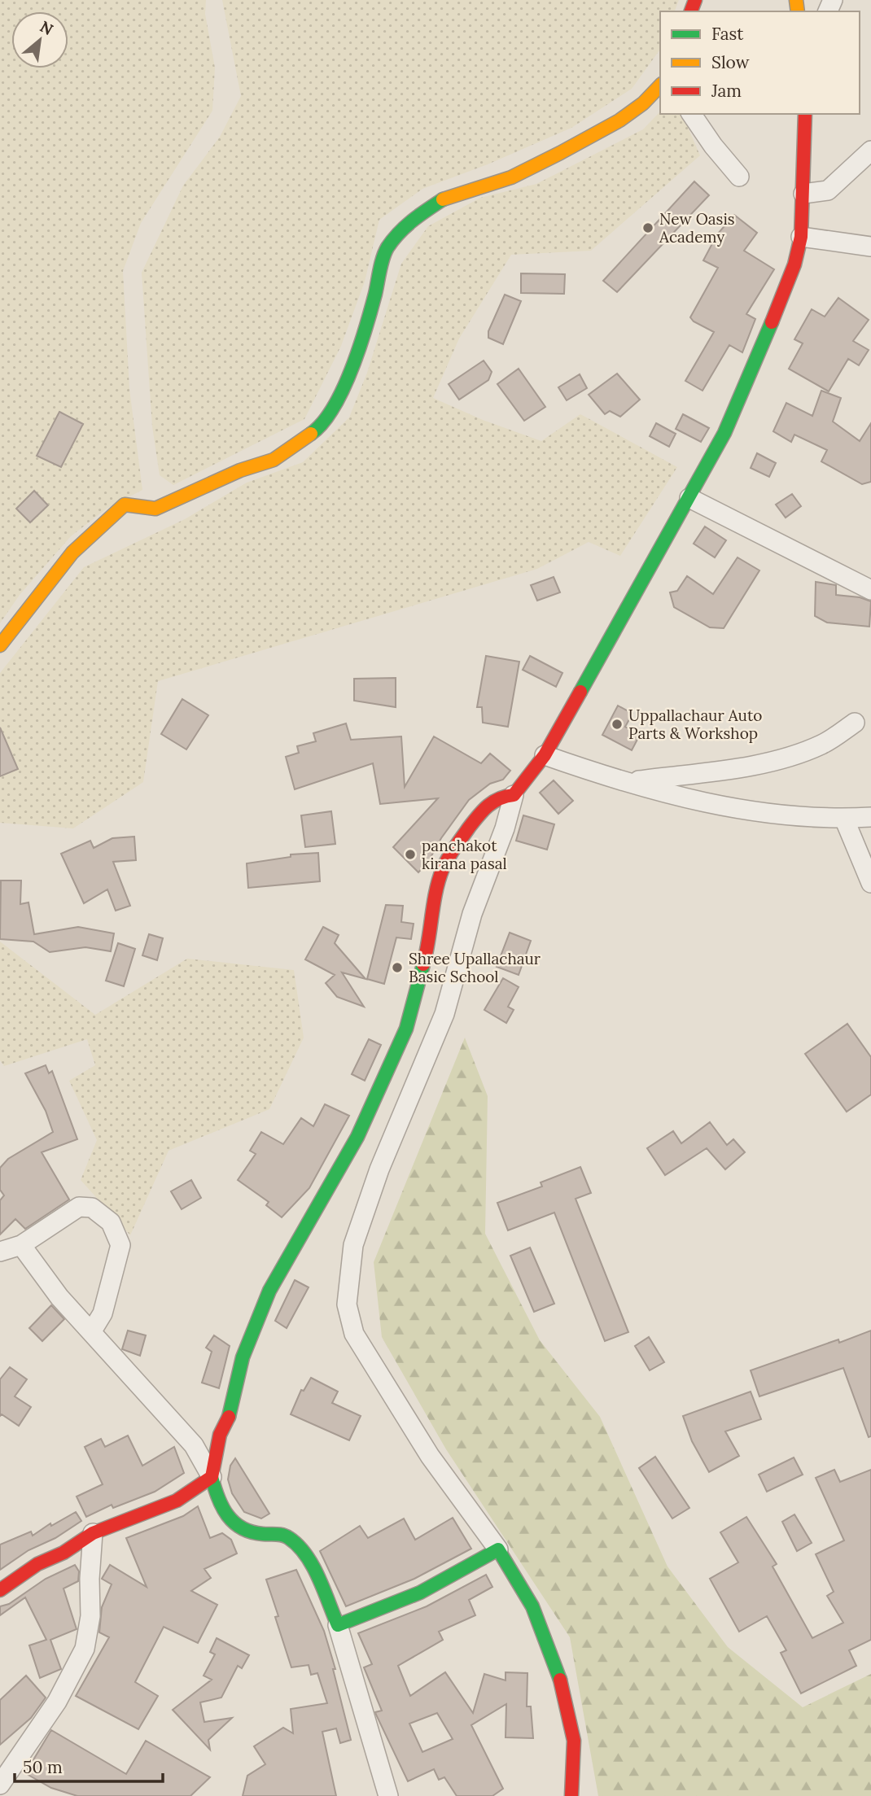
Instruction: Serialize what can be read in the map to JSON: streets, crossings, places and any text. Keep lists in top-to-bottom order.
{
  "places": [
    "New Oasis Academy",
    "Uppallachaur Auto Parts & Workshop",
    "panchakot kirana pasal",
    "Shree Upallachaur Basic School"
  ],
  "legend": ["Fast", "Slow", "Jam"],
  "scale_bar": "50 m",
  "north": "top right"
}
